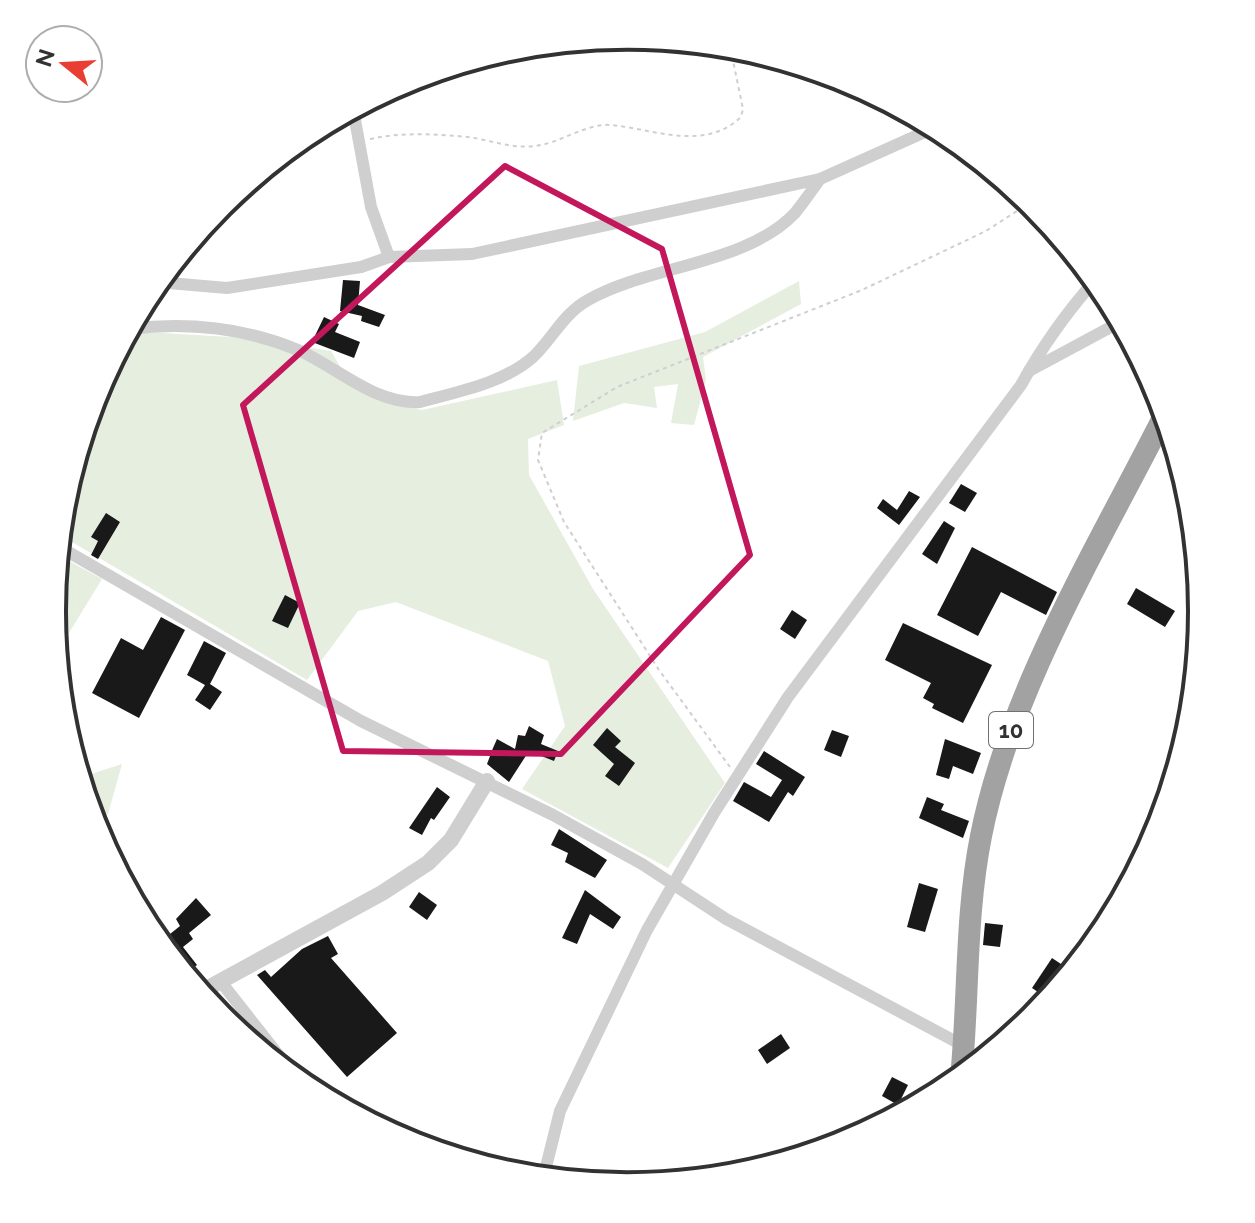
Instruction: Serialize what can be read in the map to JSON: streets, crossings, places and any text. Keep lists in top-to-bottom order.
{
  "streets": {
    "highway": ["10"]
  },
  "north": "left"
}
